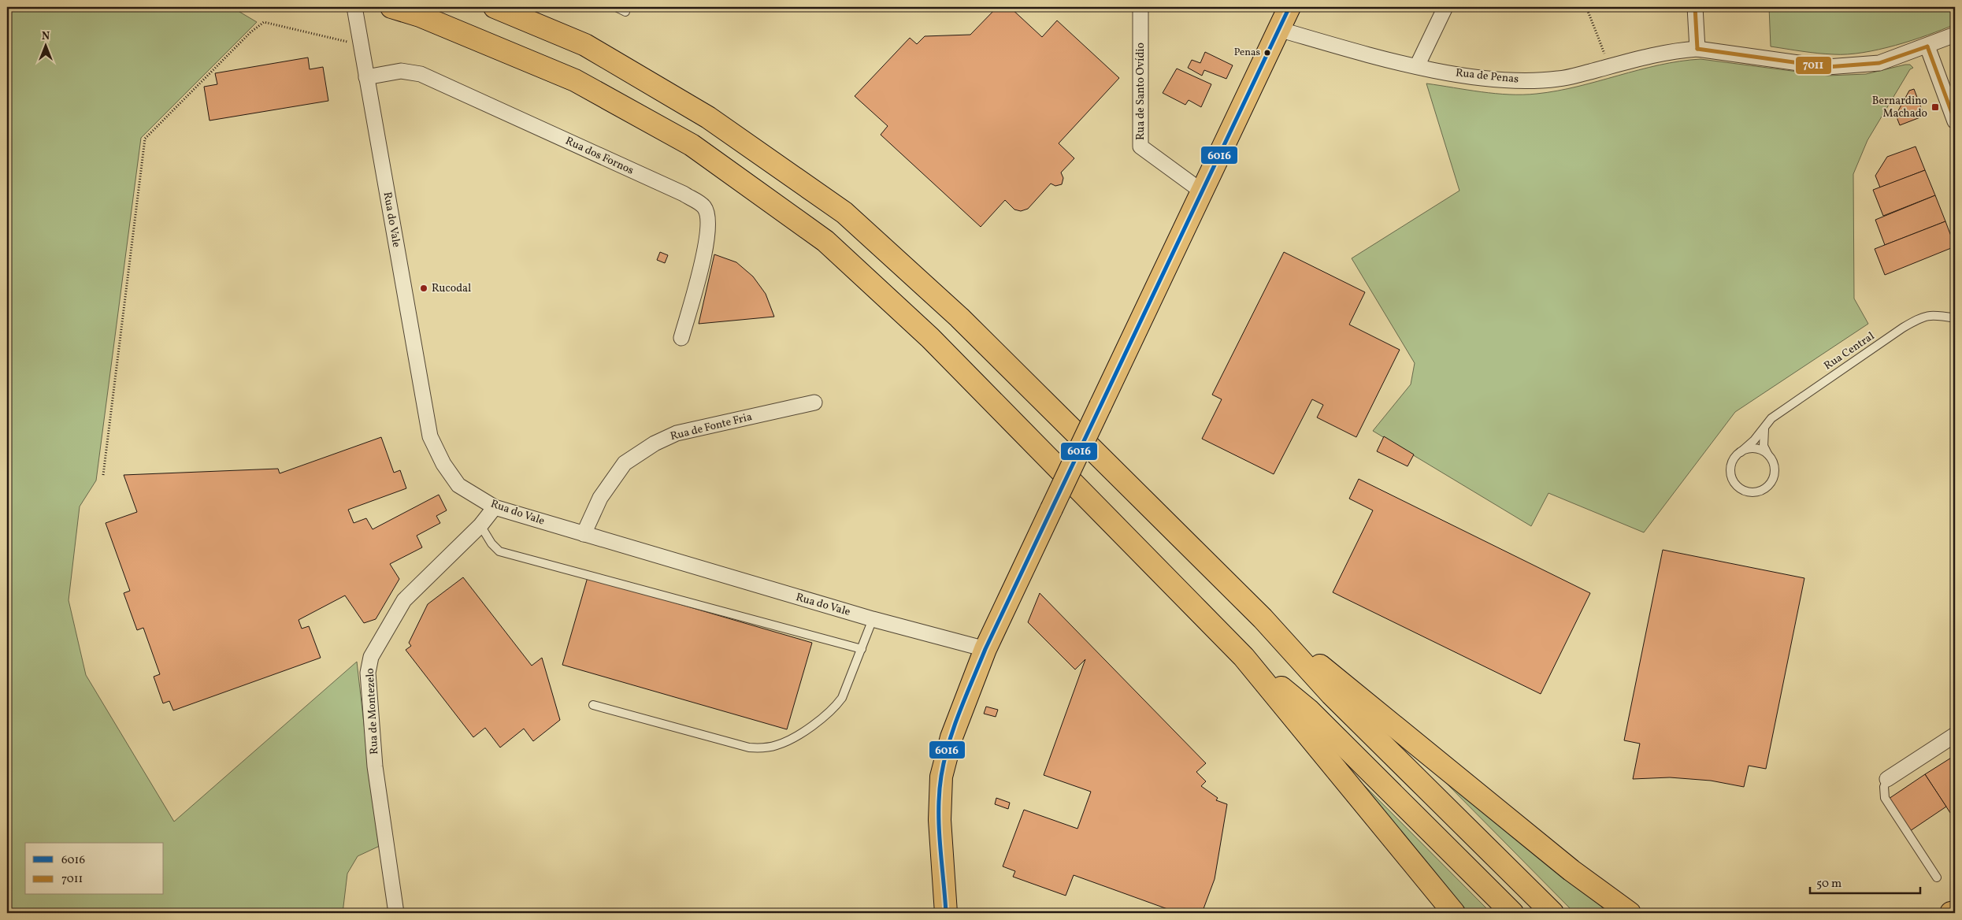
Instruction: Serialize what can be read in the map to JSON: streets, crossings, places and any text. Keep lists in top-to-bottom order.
{
  "streets": {
    "street": [
      "Rua de Penas",
      "Rua de Santo Ovídio",
      "Rua dos Fornos",
      "Rua do Vale",
      "Rua de Fonte Fria",
      "Rua de Montezelo"
    ],
    "lane": ["Rua Central"]
  },
  "crossings": [
    ["Rua dos Fornos", "Rua do Vale"],
    ["Rua do Vale", "Rua de Fonte Fria"],
    ["Rua do Vale", "Rua de Montezelo"]
  ],
  "places": {
    "other": ["Penas", "Rucodal"],
    "transit": ["Bernardino Machado"]
  },
  "lines": ["transit line 6016", "transit line 7011"],
  "legend": ["6016", "7011"],
  "scale_bar": "50 m",
  "north": "top"
}
